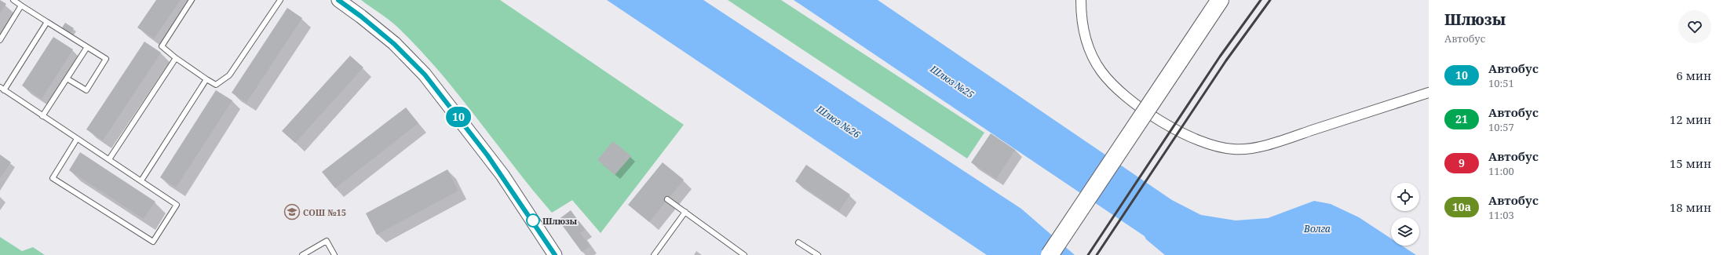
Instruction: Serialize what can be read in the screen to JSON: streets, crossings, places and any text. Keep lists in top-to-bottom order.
{
  "water": ["Шлюз №25", "Шлюз №26", "Волга"],
  "places": {
    "school or university": ["СОШ №15"],
    "other": ["Шлюзы"]
  },
  "lines": ["bus line 10"],
  "page": {
    "on_map": "10",
    "heading": ["Шлюзы", "Автобус"],
    "list": [
      {
        "mark": "10",
        "name": "Автобус",
        "note": "10:51",
        "value": "6 мин"
      },
      {
        "mark": "21",
        "name": "Автобус",
        "note": "10:57",
        "value": "12 мин"
      },
      {
        "mark": "9",
        "name": "Автобус",
        "note": "11:00",
        "value": "15 мин"
      },
      {
        "mark": "10а",
        "name": "Автобус",
        "note": "11:03",
        "value": "18 мин"
      }
    ]
  }
}
